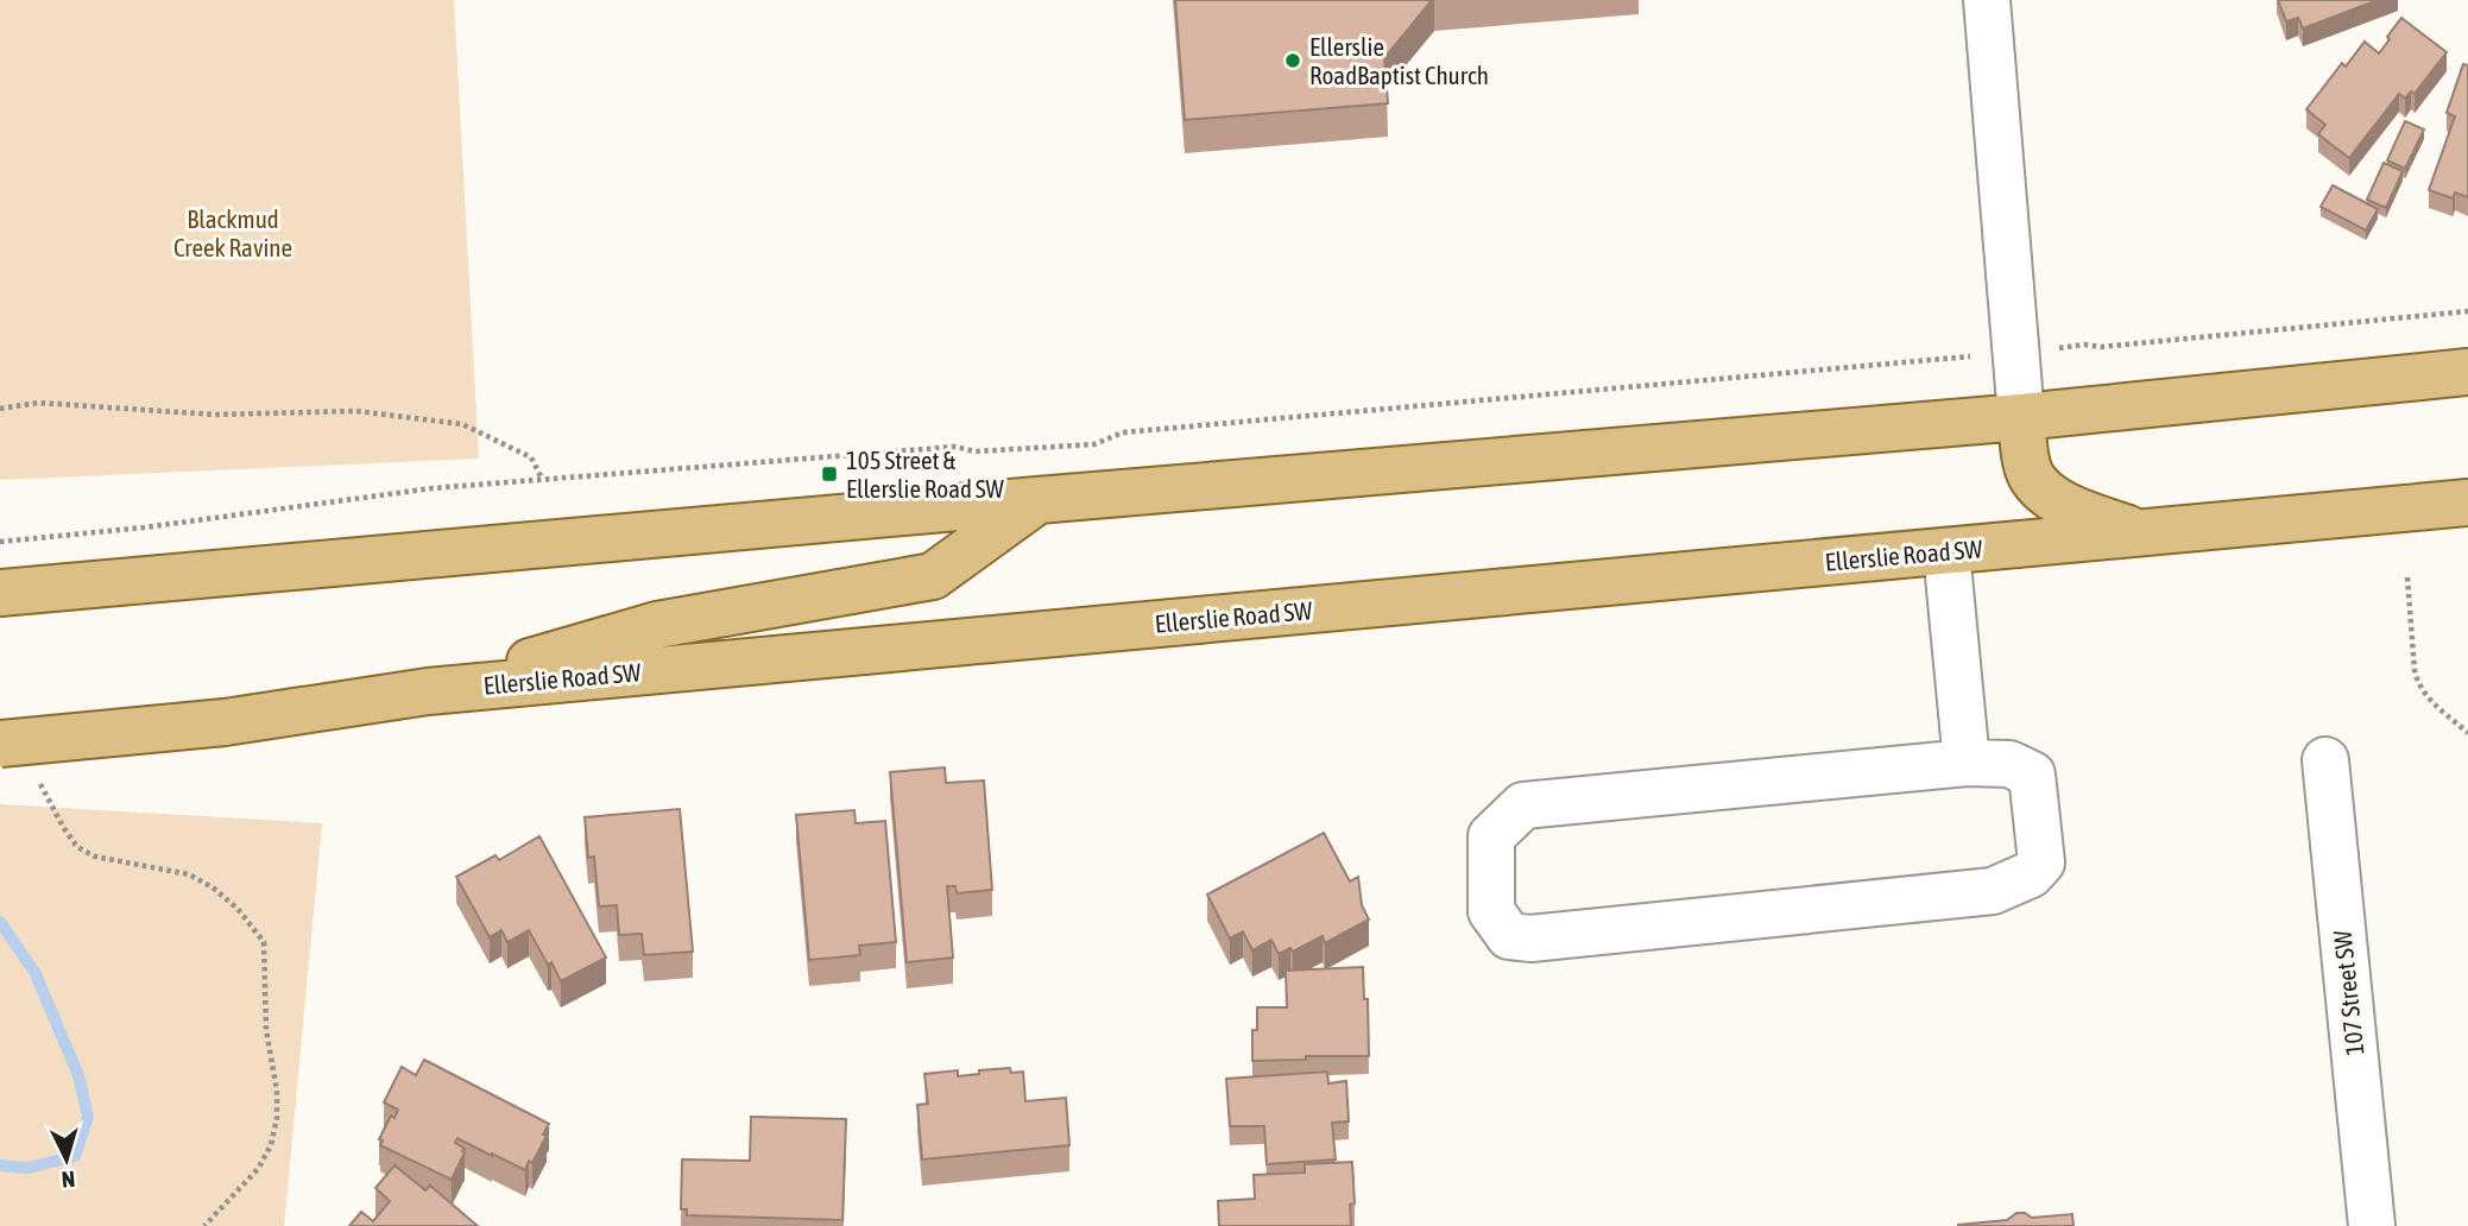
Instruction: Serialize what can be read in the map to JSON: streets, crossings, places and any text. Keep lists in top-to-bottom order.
{
  "streets": {
    "main road": ["Ellerslie Road SW"],
    "street": ["107 Street SW"]
  },
  "parks": ["Blackmud Creek Ravine"],
  "places": {
    "other": ["Ellerslie RoadBaptist Church"],
    "transit": ["105 Street & Ellerslie Road SW"]
  },
  "north": "bottom"
}
